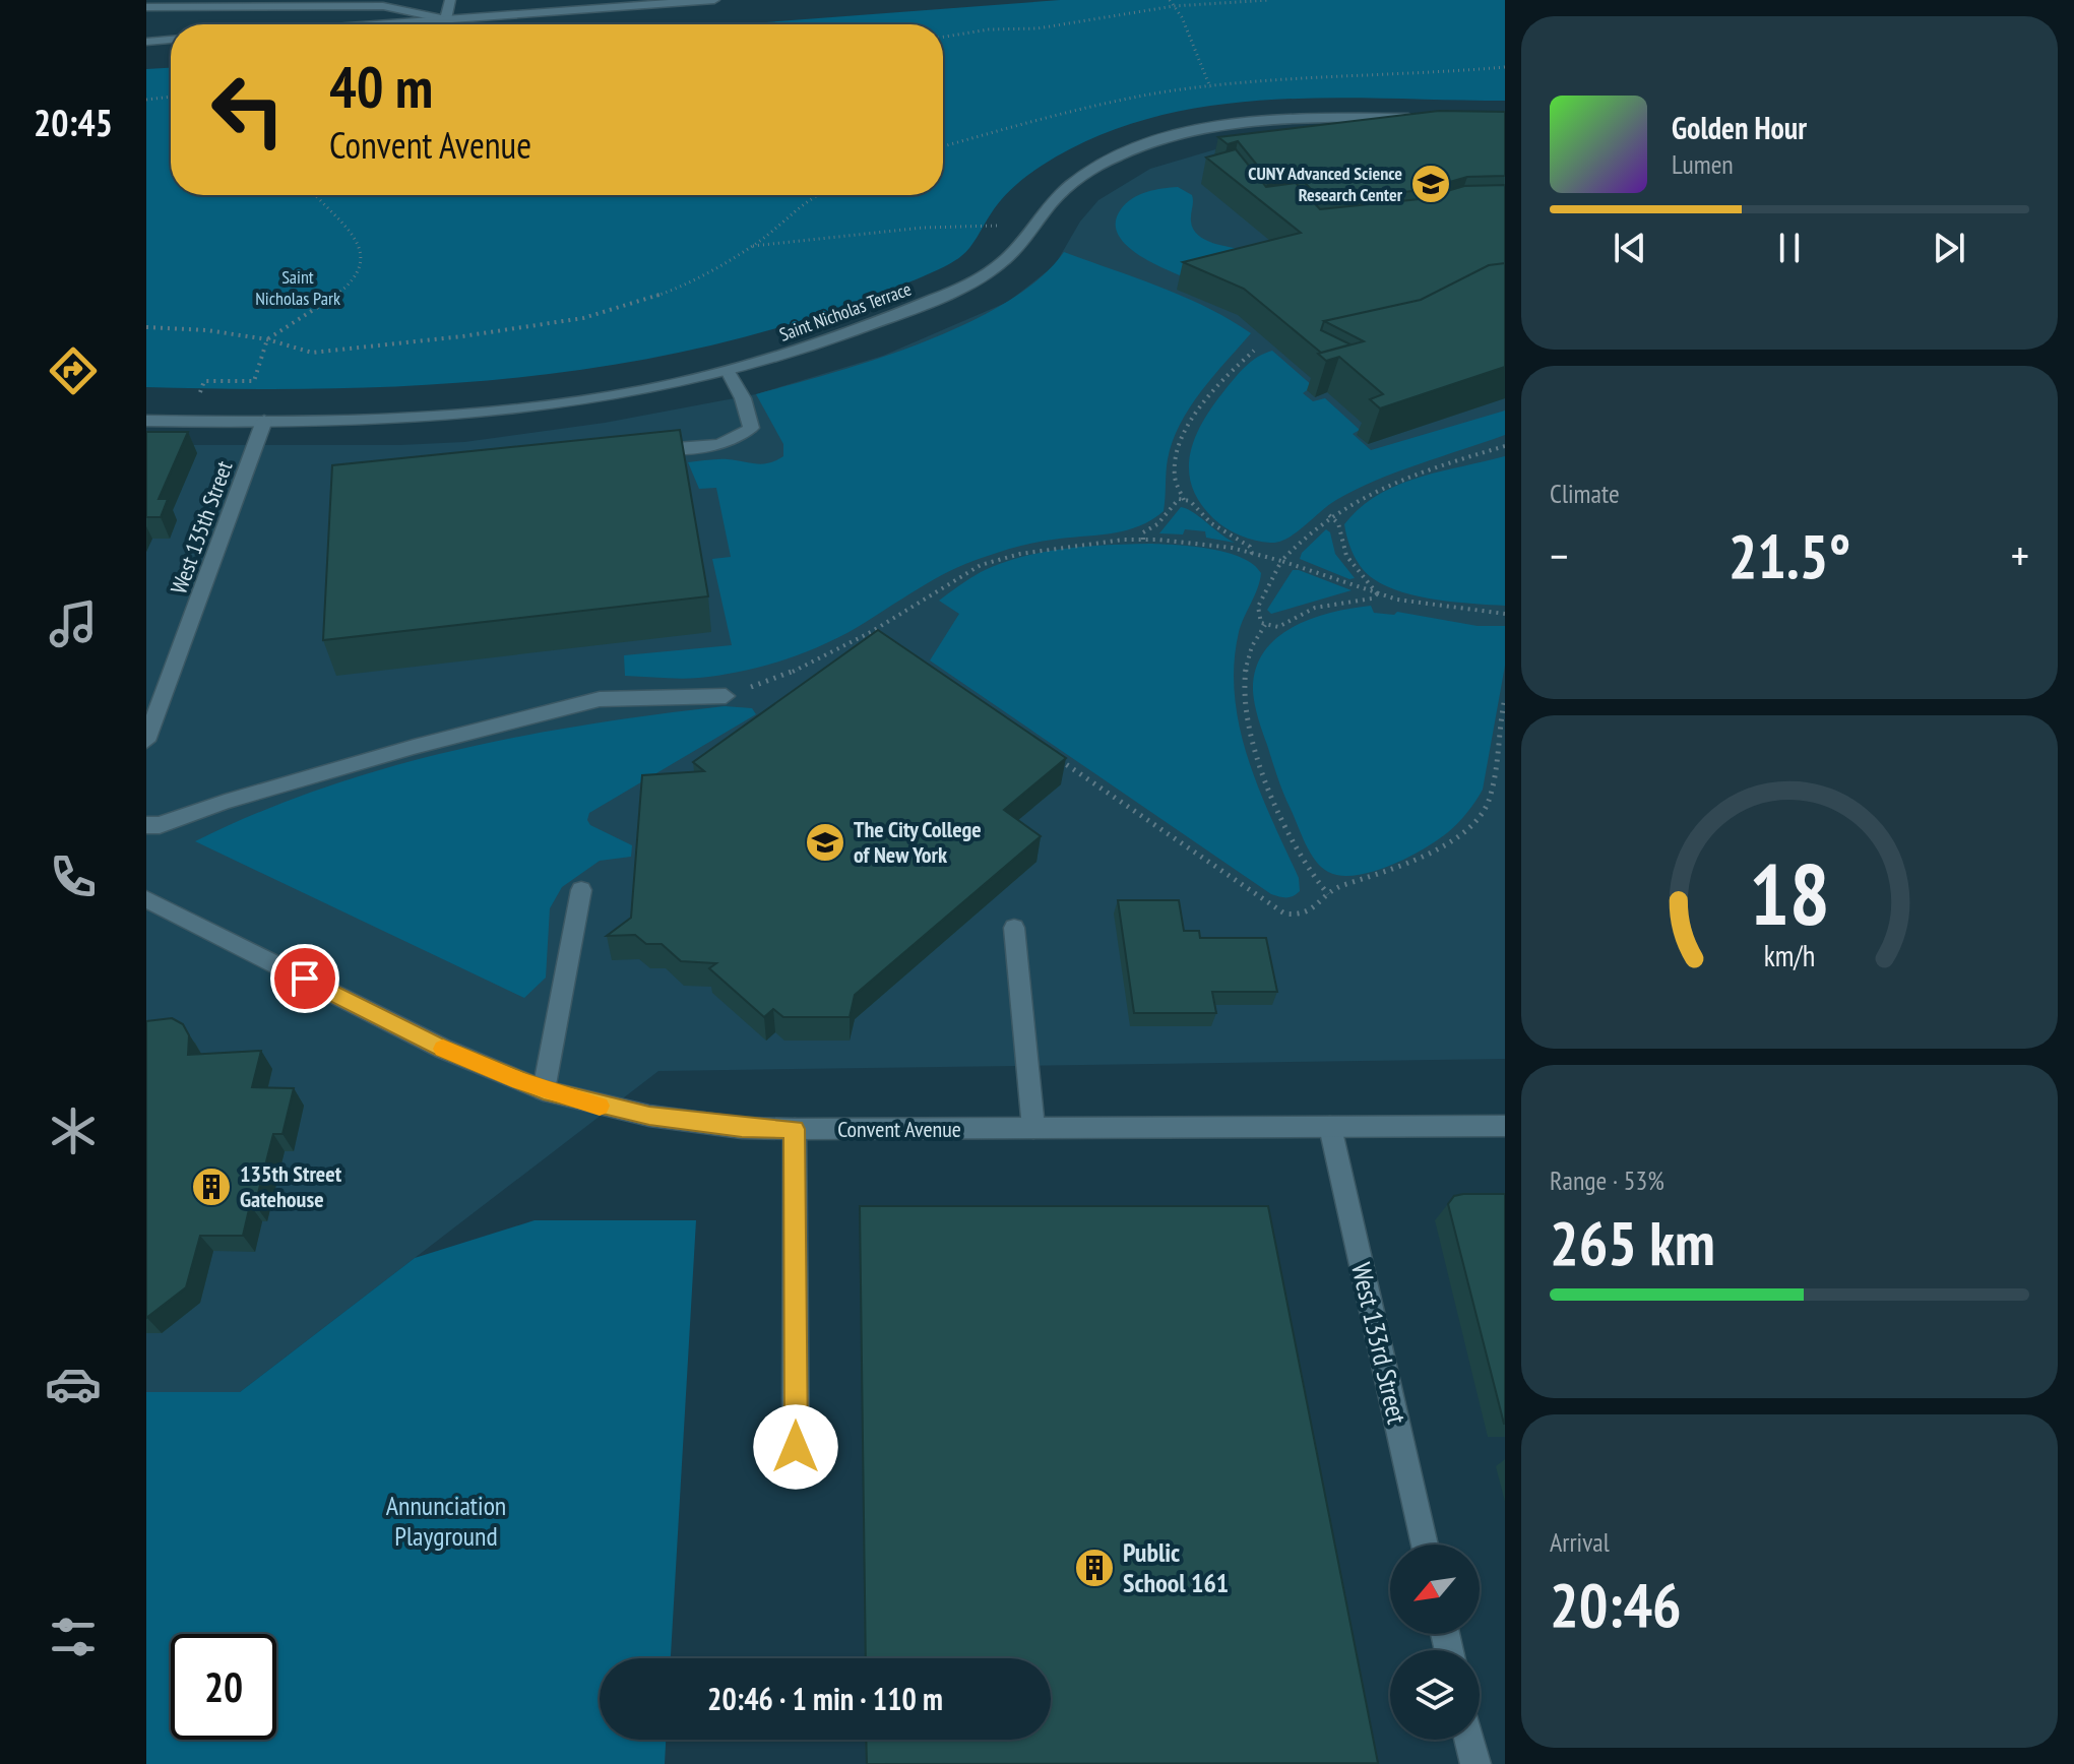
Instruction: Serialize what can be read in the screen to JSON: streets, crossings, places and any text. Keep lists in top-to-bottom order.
{
  "streets": {
    "street": [
      "Saint Nicholas Terrace",
      "West 135th Street",
      "Convent Avenue",
      "West 133rd Street"
    ]
  },
  "crossings": [
    ["Saint Nicholas Terrace", "West 135th Street"],
    ["Convent Avenue", "West 133rd Street"]
  ],
  "parks": ["Saint Nicholas Park", "Annunciation Playground"],
  "places": {
    "school or university": ["CUNY Advanced Science Research Center", "The City College of New York"],
    "building": ["135th Street Gatehouse", "Public School 161"]
  },
  "north": "bottom left",
  "page": {
    "tabs": "20:45",
    "turn": ["40 m", "Convent Avenue"],
    "song": ["Golden Hour", "Lumen"],
    "tile": [
      "Climate",
      ["Range · 53%", "265 km"],
      ["Arrival", "20:46"]
    ],
    "heat": ["−", "21.5°", "+"],
    "limit": "20",
    "trip": "20:46 · 1 min · 110 m",
    "gauge": ["18", "km/h"]
  }
}
